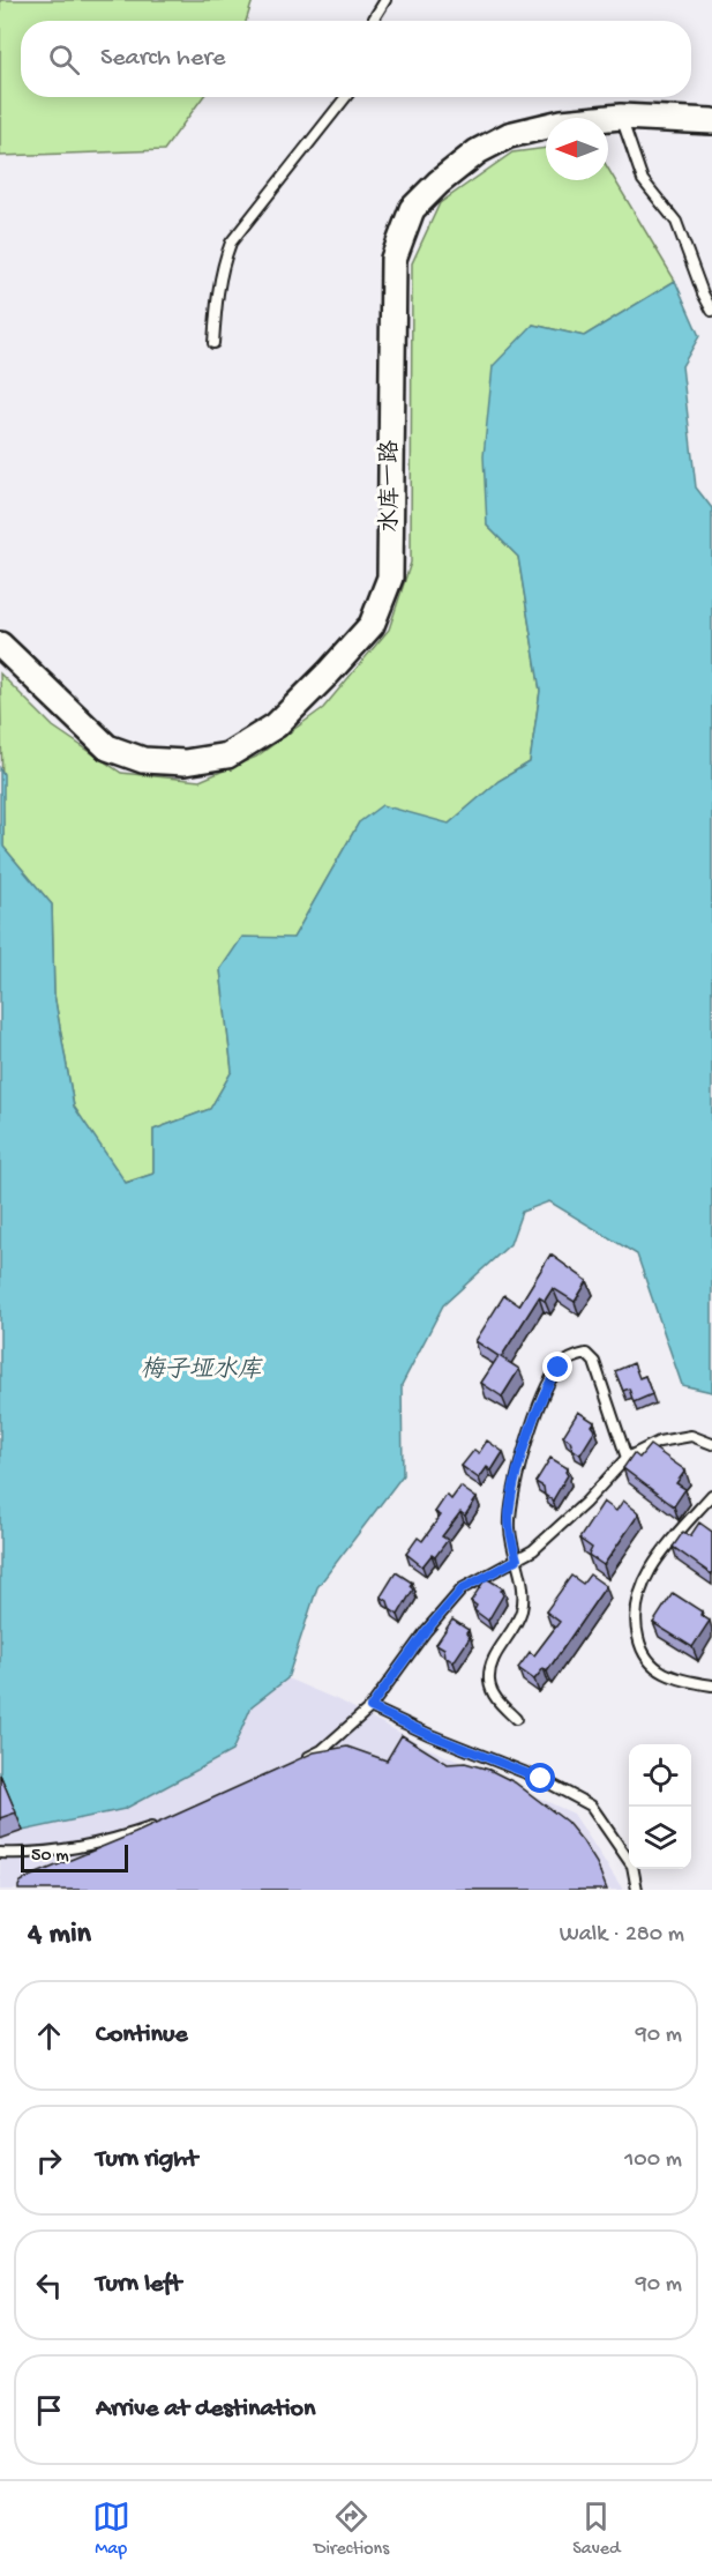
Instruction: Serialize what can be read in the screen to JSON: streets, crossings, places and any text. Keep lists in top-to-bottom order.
{
  "streets": {
    "street": ["水库一路"]
  },
  "water": ["梅子垭水库"],
  "scale_bar": "50 m",
  "north": "left",
  "page": {
    "search": "Search here",
    "scale": "50 m",
    "heading": ["4 min", "Walk · 280 m"],
    "list": [
      ["Continue", "90 m"],
      ["Turn right", "100 m"],
      ["Turn left", "90 m"],
      "Arrive at destination"
    ],
    "nav": ["Map", "Directions", "Saved"]
  }
}
